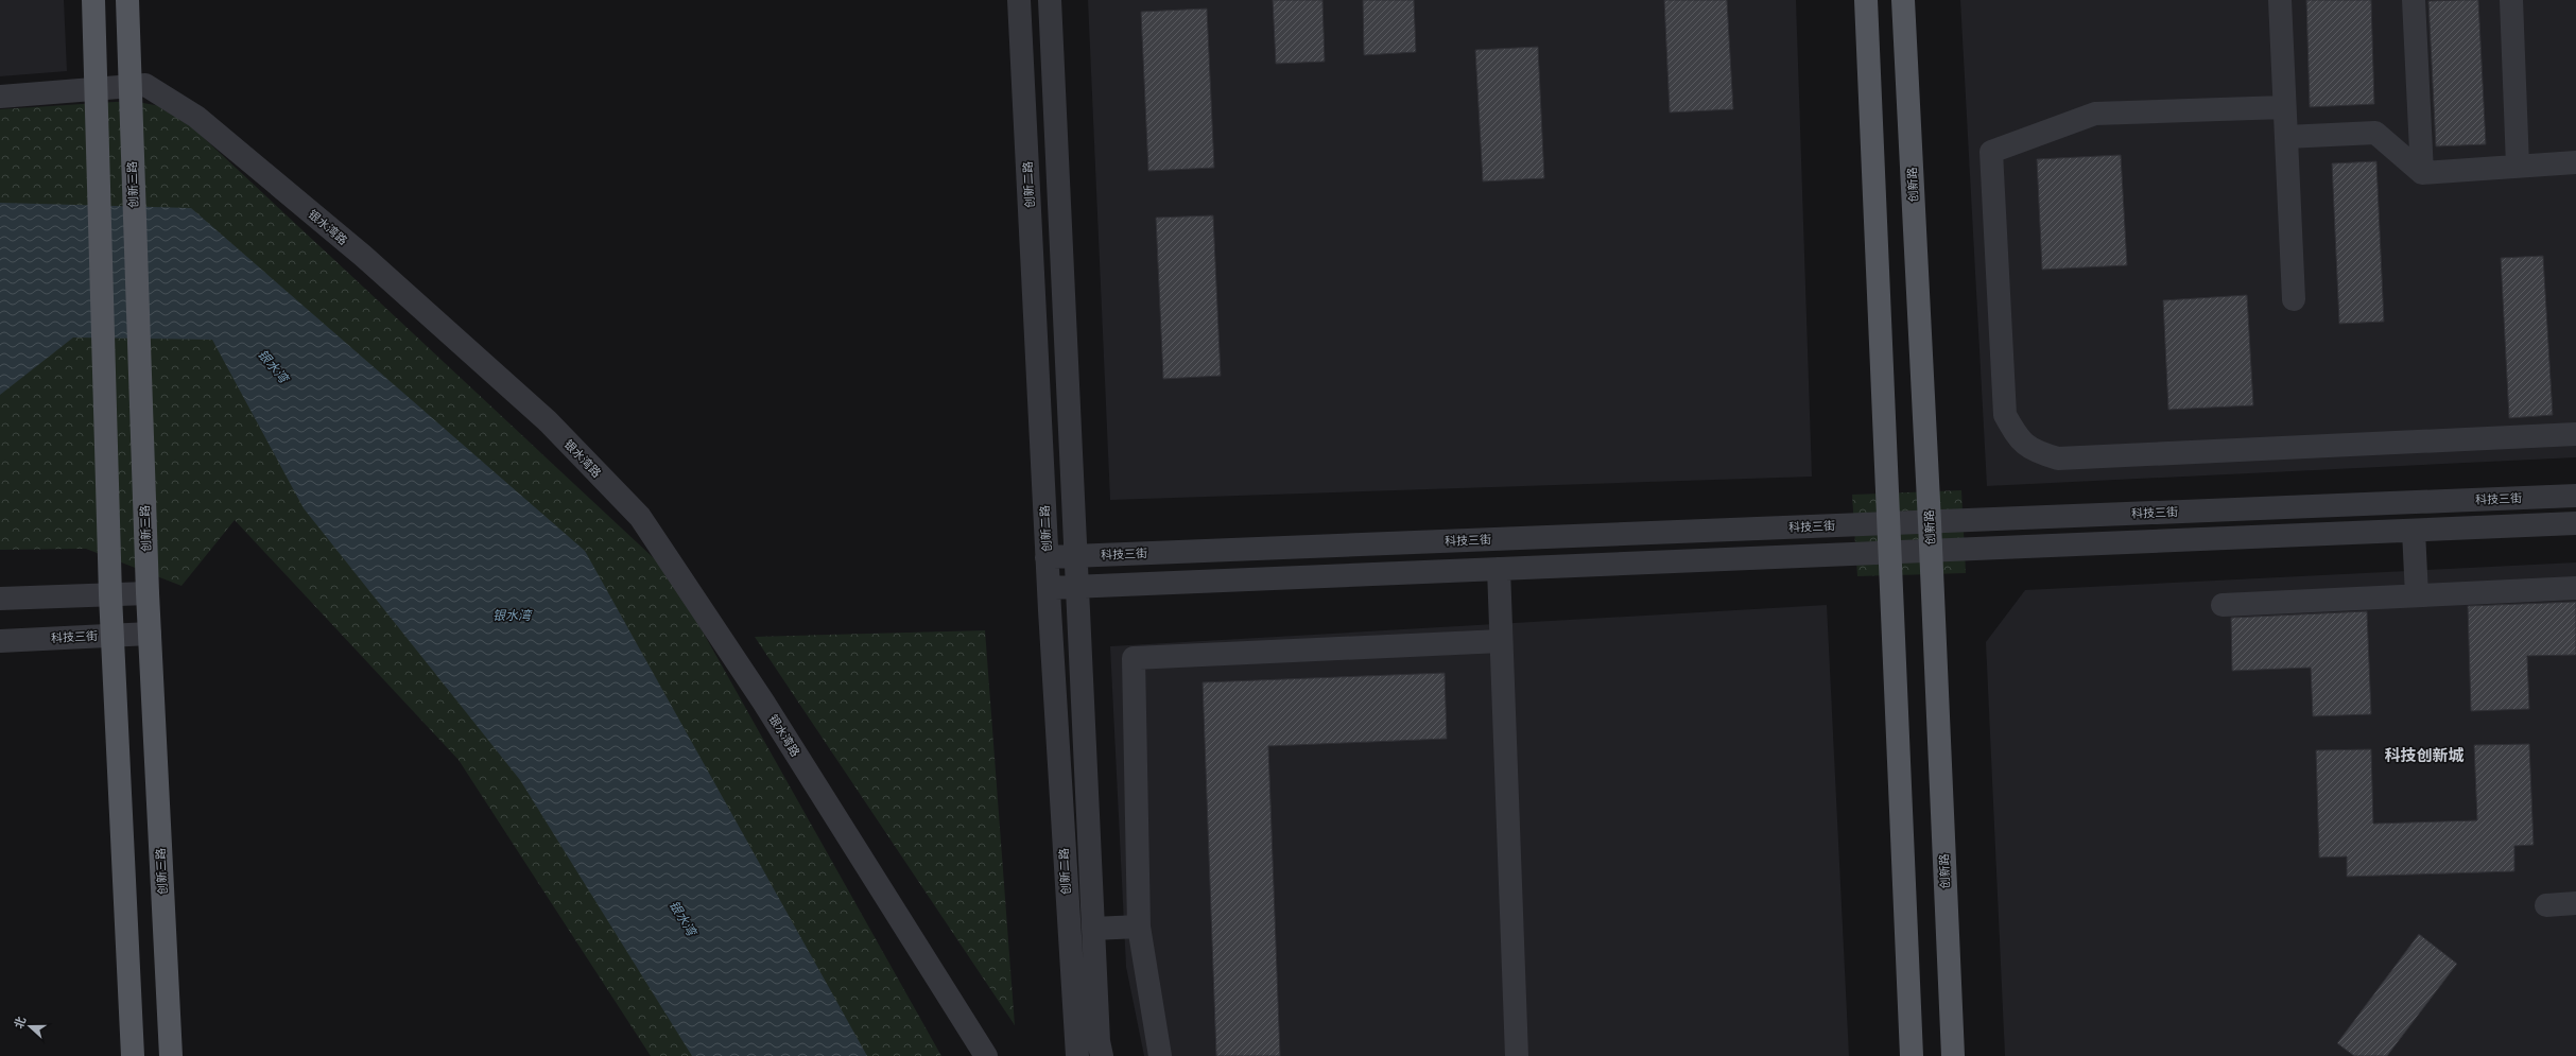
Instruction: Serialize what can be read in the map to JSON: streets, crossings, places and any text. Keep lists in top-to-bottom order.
{
  "streets": {
    "main road": ["创新三路", "创新路"],
    "street": ["创新二路", "银水湾路", "科技三街"]
  },
  "crossings": [
    ["创新三路", "银水湾路"],
    ["创新三路", "科技三街"],
    ["创新二路", "科技三街"],
    ["创新路", "科技三街"]
  ],
  "districts": ["科技创新城"],
  "water": ["银水湾"],
  "north": "left"
}
